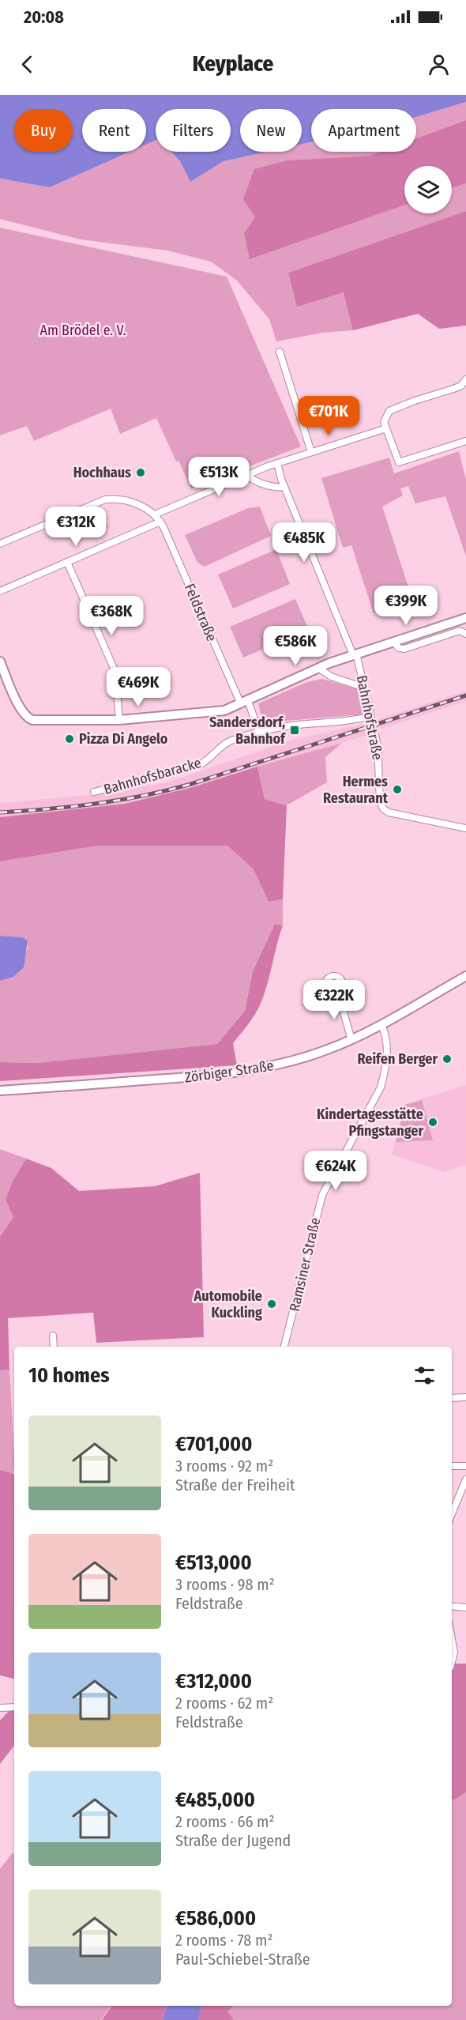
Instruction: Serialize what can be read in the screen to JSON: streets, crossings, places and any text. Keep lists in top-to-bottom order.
{
  "streets": {
    "street": [
      "Feldstraße",
      "Bahnhofstraße",
      "Bahnhofsbaracke",
      "Zörbiger Straße",
      "Ramsiner Straße"
    ]
  },
  "crossings": [
    ["Bahnhofstraße", "Bahnhofsbaracke"],
    ["Zörbiger Straße", "Ramsiner Straße"]
  ],
  "parks": ["Am Brödel e. V."],
  "places": {
    "other": [
      "Hochhaus",
      "Pizza Di Angelo",
      "Hermes Restaurant",
      "Reifen Berger",
      "Kindertagesstätte Pfingstanger",
      "Automobile Kuckling"
    ],
    "transit": ["Sandersdorf, Bahnhof"]
  },
  "page": {
    "status": "20:08",
    "header": "Keyplace",
    "chip": [
      "Buy",
      "Rent",
      "Filters",
      "New",
      "Apartment"
    ],
    "price": [
      "€701K",
      "€513K",
      "€312K",
      "€485K",
      "€399K",
      "€368K",
      "€586K",
      "€469K",
      "€322K",
      "€624K"
    ],
    "heading": "10 homes",
    "list": [
      {
        "name": "€701,000",
        "note": "3 rooms · 92 m² · Straße der Freiheit"
      },
      {
        "name": "€513,000",
        "note": "3 rooms · 98 m² · Feldstraße"
      },
      {
        "name": "€312,000",
        "note": "2 rooms · 62 m² · Feldstraße"
      },
      {
        "name": "€485,000",
        "note": "2 rooms · 66 m² · Straße der Jugend"
      },
      {
        "name": "€586,000",
        "note": "2 rooms · 78 m² · Paul-Schiebel-Straße"
      }
    ]
  }
}
